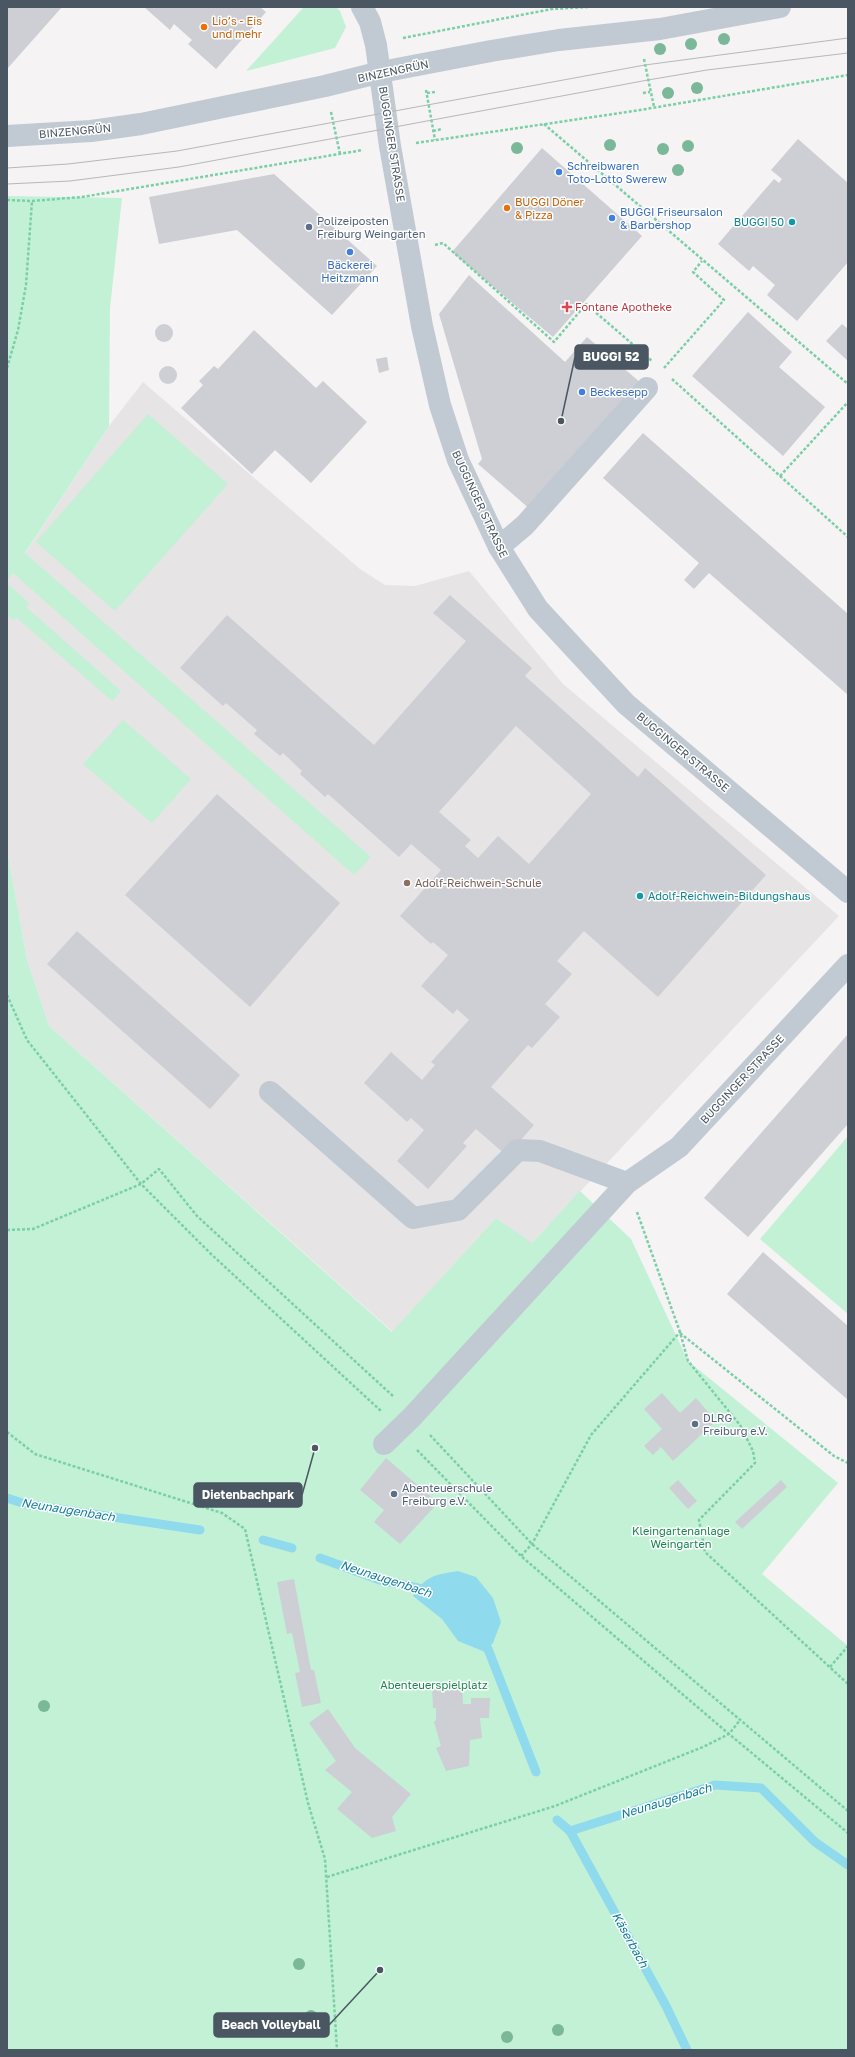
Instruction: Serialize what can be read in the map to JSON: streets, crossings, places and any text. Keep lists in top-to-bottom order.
{
  "streets": {
    "street": ["BINZENGRÜN", "BUGGINGER STRASSE"]
  },
  "crossings": [
    ["BINZENGRÜN", "BUGGINGER STRASSE"]
  ],
  "water": ["Neunaugenbach", "Käserbach"],
  "parks": ["Kleingartenanlage Weingarten", "Abenteuerspielplatz"],
  "places": {
    "other": [
      "Lio’s - Eis und mehr",
      "Schreibwaren Toto-Lotto Swerew",
      "BUGGI Döner & Pizza",
      "BUGGI Friseursalon & Barbershop",
      "BUGGI 50",
      "Polizeiposten Freiburg Weingarten",
      "Bäckerei Heitzmann",
      "Beckesepp",
      "BUGGI 52",
      "Adolf-Reichwein-Schule",
      "Adolf-Reichwein-Bildungshaus",
      "DLRG Freiburg e.V.",
      "Dietenbachpark",
      "Abenteuerschule Freiburg e.V.",
      "Beach Volleyball"
    ],
    "health": ["Fontane Apotheke"]
  }
}
